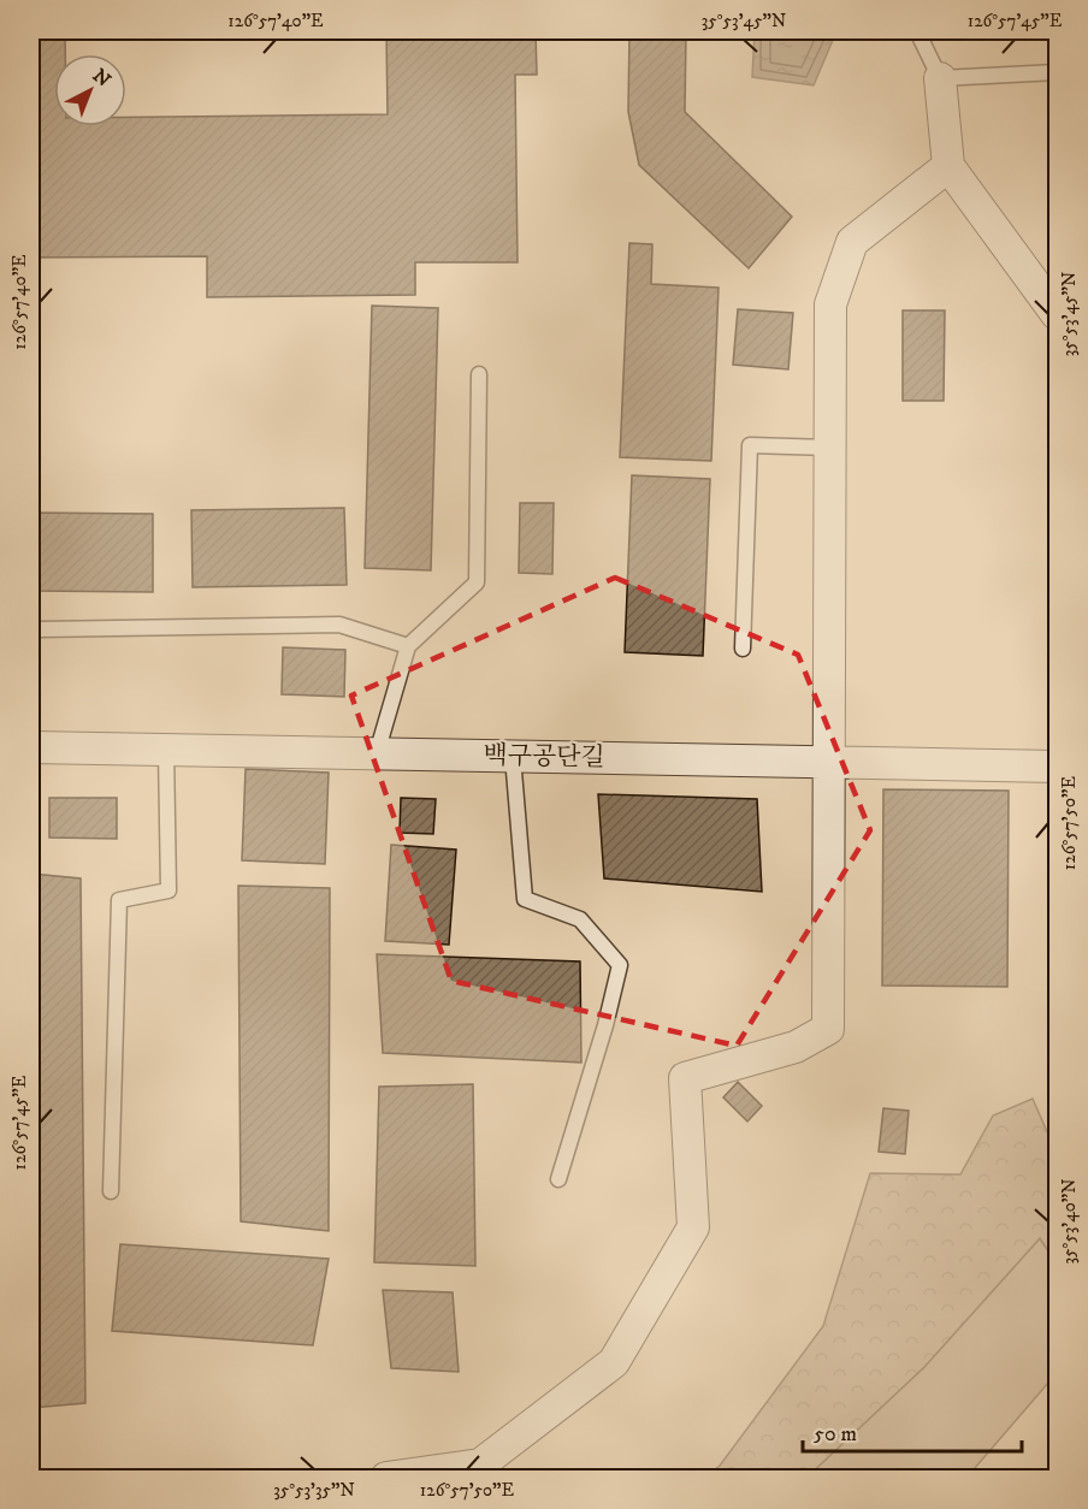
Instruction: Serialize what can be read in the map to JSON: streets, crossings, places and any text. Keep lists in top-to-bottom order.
{
  "streets": {
    "street": ["백구공단길"]
  },
  "scale_bar": "50 m",
  "north": "top right",
  "coordinates": [
    "126°57'40\"E",
    "35°53'45\"N",
    "126°57'45\"E",
    "126°57'50\"E",
    "35°53'40\"N",
    "35°53'35\"N"
  ]
}
